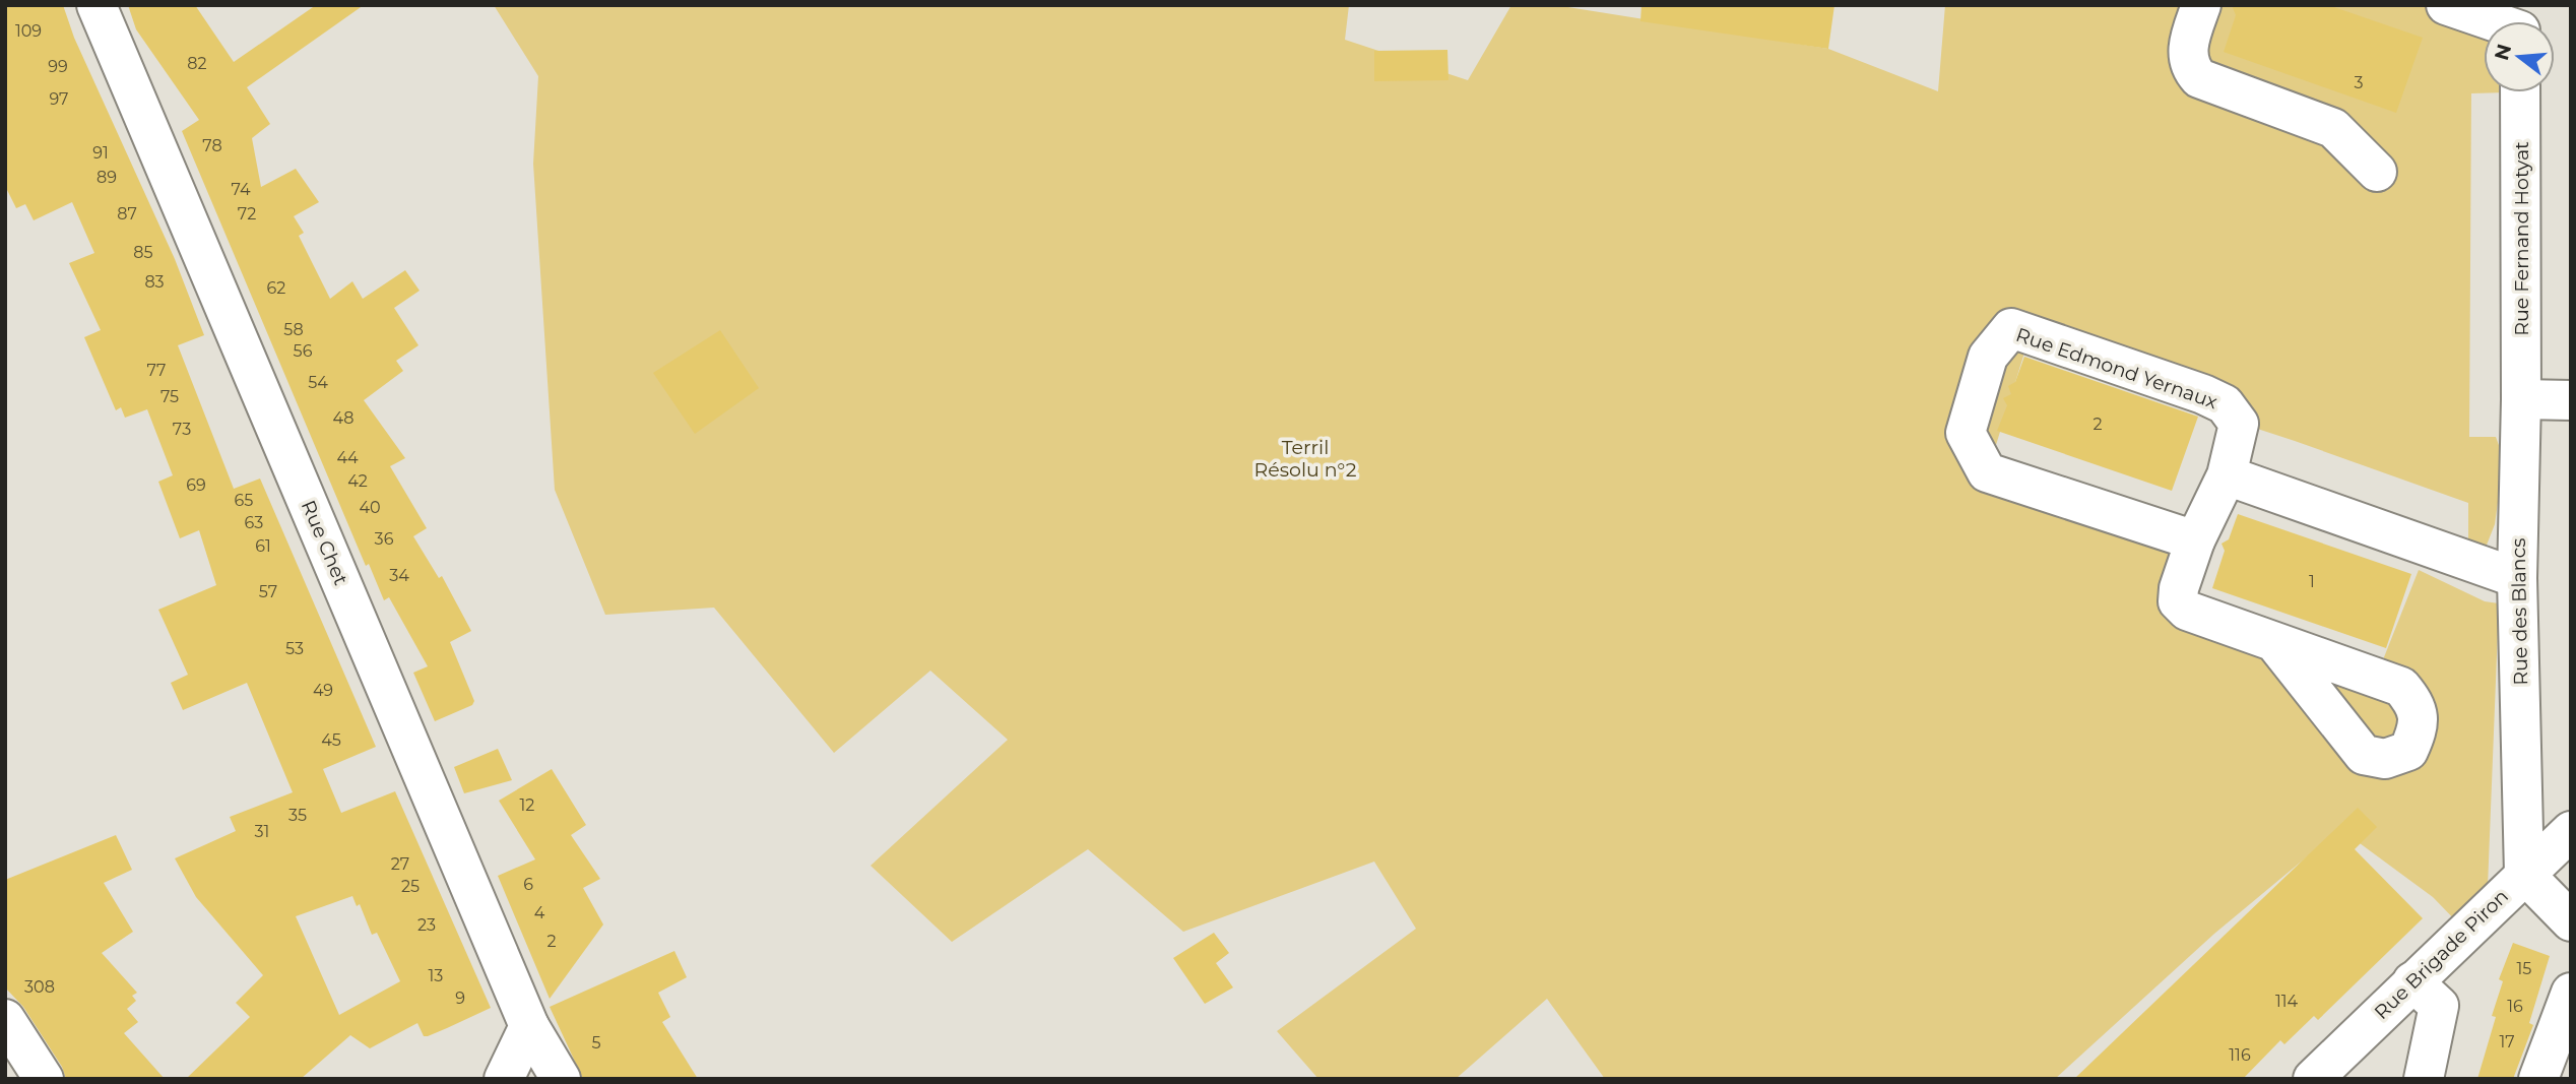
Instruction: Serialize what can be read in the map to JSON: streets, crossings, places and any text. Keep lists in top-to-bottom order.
{
  "streets": {
    "street": [
      "Rue Fernand Hotyat",
      "Rue Edmond Yernaux",
      "Rue Chet",
      "Rue des Blancs",
      "Rue Brigade Piron"
    ]
  },
  "crossings": [
    ["Rue Fernand Hotyat", "Rue des Blancs"],
    ["Rue des Blancs", "Rue Brigade Piron"]
  ],
  "parks": ["Terril Résolu n°2"],
  "house_numbers": [
    "109",
    "82",
    "99",
    "3",
    "97",
    "78",
    "91",
    "89",
    "74",
    "87",
    "72",
    "85",
    "83",
    "62",
    "58",
    "56",
    "77",
    "54",
    "75",
    "48",
    "2",
    "73",
    "44",
    "42",
    "69",
    "65",
    "40",
    "63",
    "36",
    "61",
    "34",
    "1",
    "57",
    "53",
    "49",
    "45",
    "12",
    "35",
    "31",
    "27",
    "6",
    "25",
    "4",
    "23",
    "2",
    "15",
    "13",
    "308",
    "9",
    "114",
    "16",
    "17",
    "5",
    "116"
  ],
  "north": "left"
}
